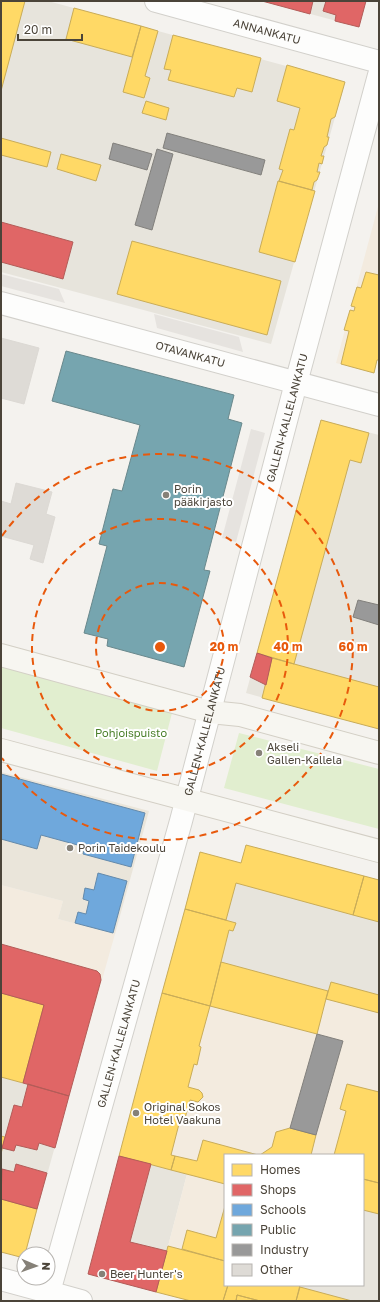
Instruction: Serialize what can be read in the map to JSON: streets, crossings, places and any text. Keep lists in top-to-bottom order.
{
  "streets": {
    "street": ["ANNANKATU", "OTAVANKATU", "GALLEN-KALLELANKATU"]
  },
  "crossings": [
    ["OTAVANKATU", "GALLEN-KALLELANKATU"]
  ],
  "parks": ["Pohjoispuisto"],
  "places": [
    "Porin pääkirjasto",
    "Akseli Gallen-Kallela",
    "Porin Taidekoulu",
    "Original Sokos Hotel Vaakuna",
    "Beer Hunter's"
  ],
  "legend": [
    "Homes",
    "Shops",
    "Schools",
    "Public",
    "Industry",
    "Other"
  ],
  "scale_bar": "20 m",
  "north": "right",
  "rings": ["20 m", "40 m", "60 m"]
}
